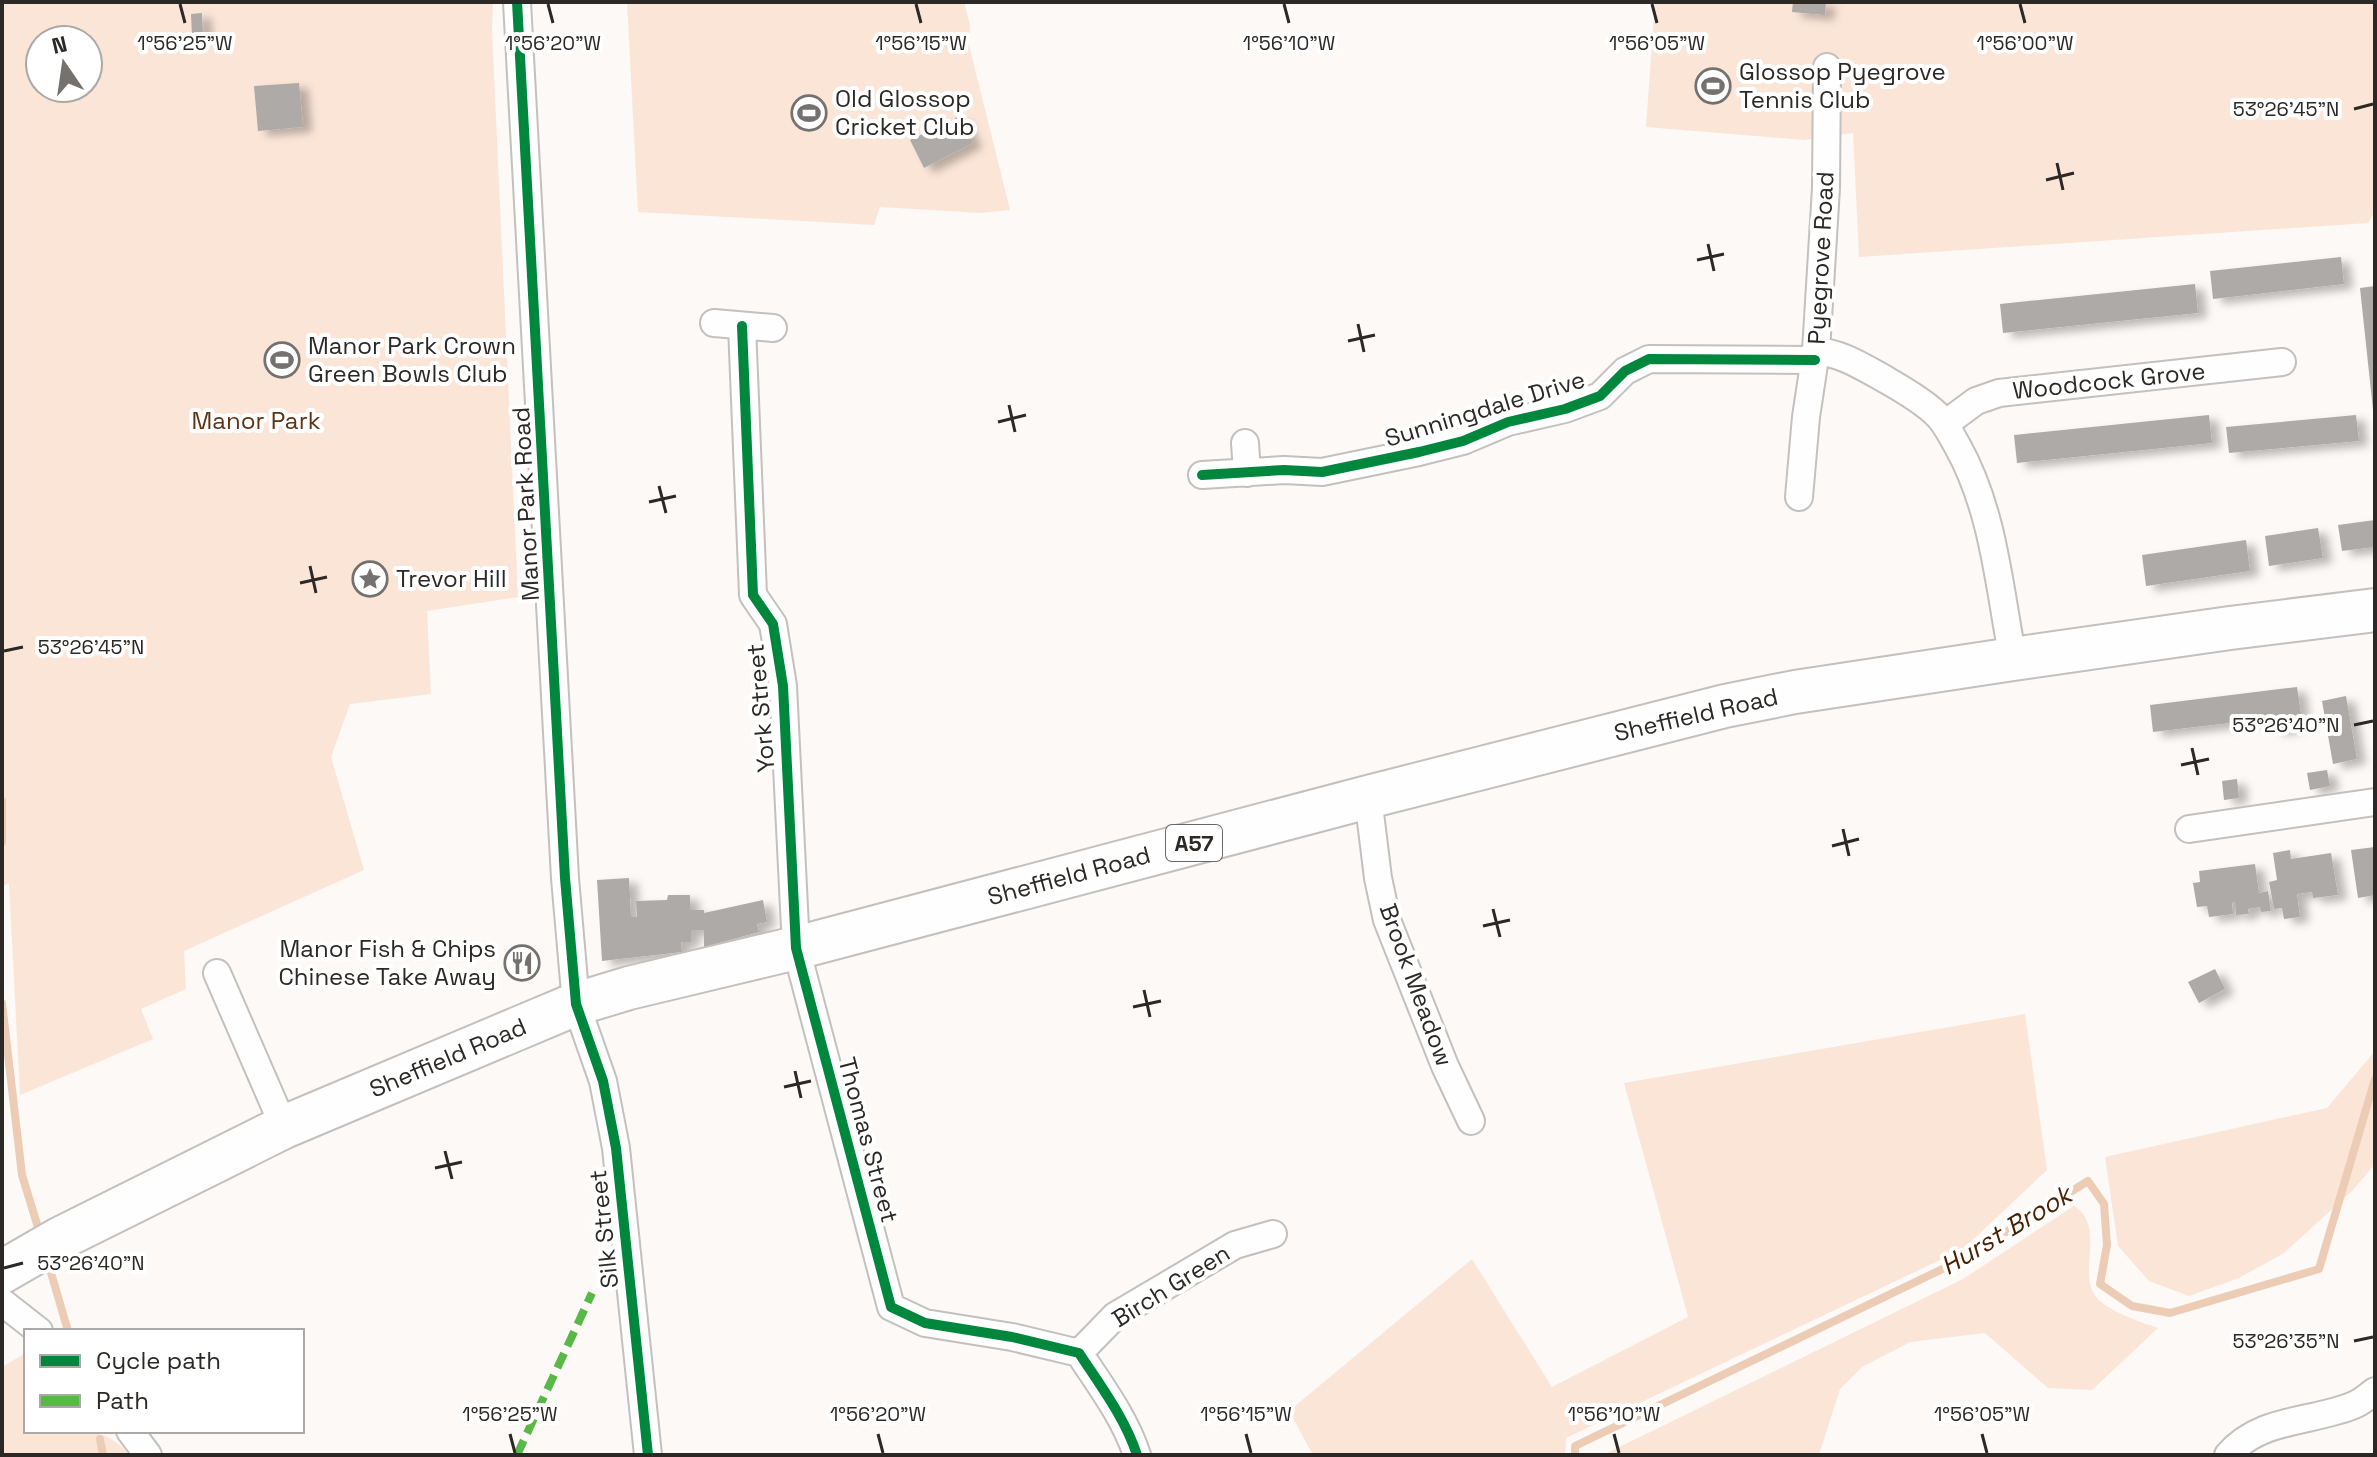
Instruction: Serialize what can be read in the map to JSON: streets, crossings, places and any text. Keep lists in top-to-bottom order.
{
  "streets": {
    "main road": ["Sheffield Road", "A57"],
    "street": [
      "Pyegrove Road",
      "Woodcock Grove",
      "Sunningdale Drive",
      "Manor Park Road",
      "York Street",
      "Brook Meadow",
      "Thomas Street",
      "Silk Street",
      "Birch Green"
    ]
  },
  "crossings": [
    ["Pyegrove Road", "Sunningdale Drive"],
    ["Manor Park Road", "Sheffield Road"],
    ["Manor Park Road", "Silk Street"],
    ["York Street", "Sheffield Road"],
    ["York Street", "Thomas Street"],
    ["Sheffield Road", "Brook Meadow"],
    ["Sheffield Road", "Thomas Street"],
    ["Sheffield Road", "Silk Street"],
    ["Thomas Street", "Birch Green"]
  ],
  "water": ["Hurst Brook"],
  "parks": ["Manor Park"],
  "places": {
    "sports": ["Glossop Pyegrove Tennis Club", "Old Glossop Cricket Club", "Manor Park Crown Green Bowls Club"],
    "place": ["Trevor Hill"],
    "restaurant": ["Manor Fish & Chips Chinese Take Away"]
  },
  "legend": ["Cycle path", "Path"],
  "north": "top",
  "coordinates": [
    "1°56'25\"W",
    "1°56'20\"W",
    "1°56'15\"W",
    "1°56'10\"W",
    "1°56'05\"W",
    "1°56'00\"W",
    "53°26'45\"N",
    "53°26'40\"N",
    "53°26'35\"N"
  ]
}
